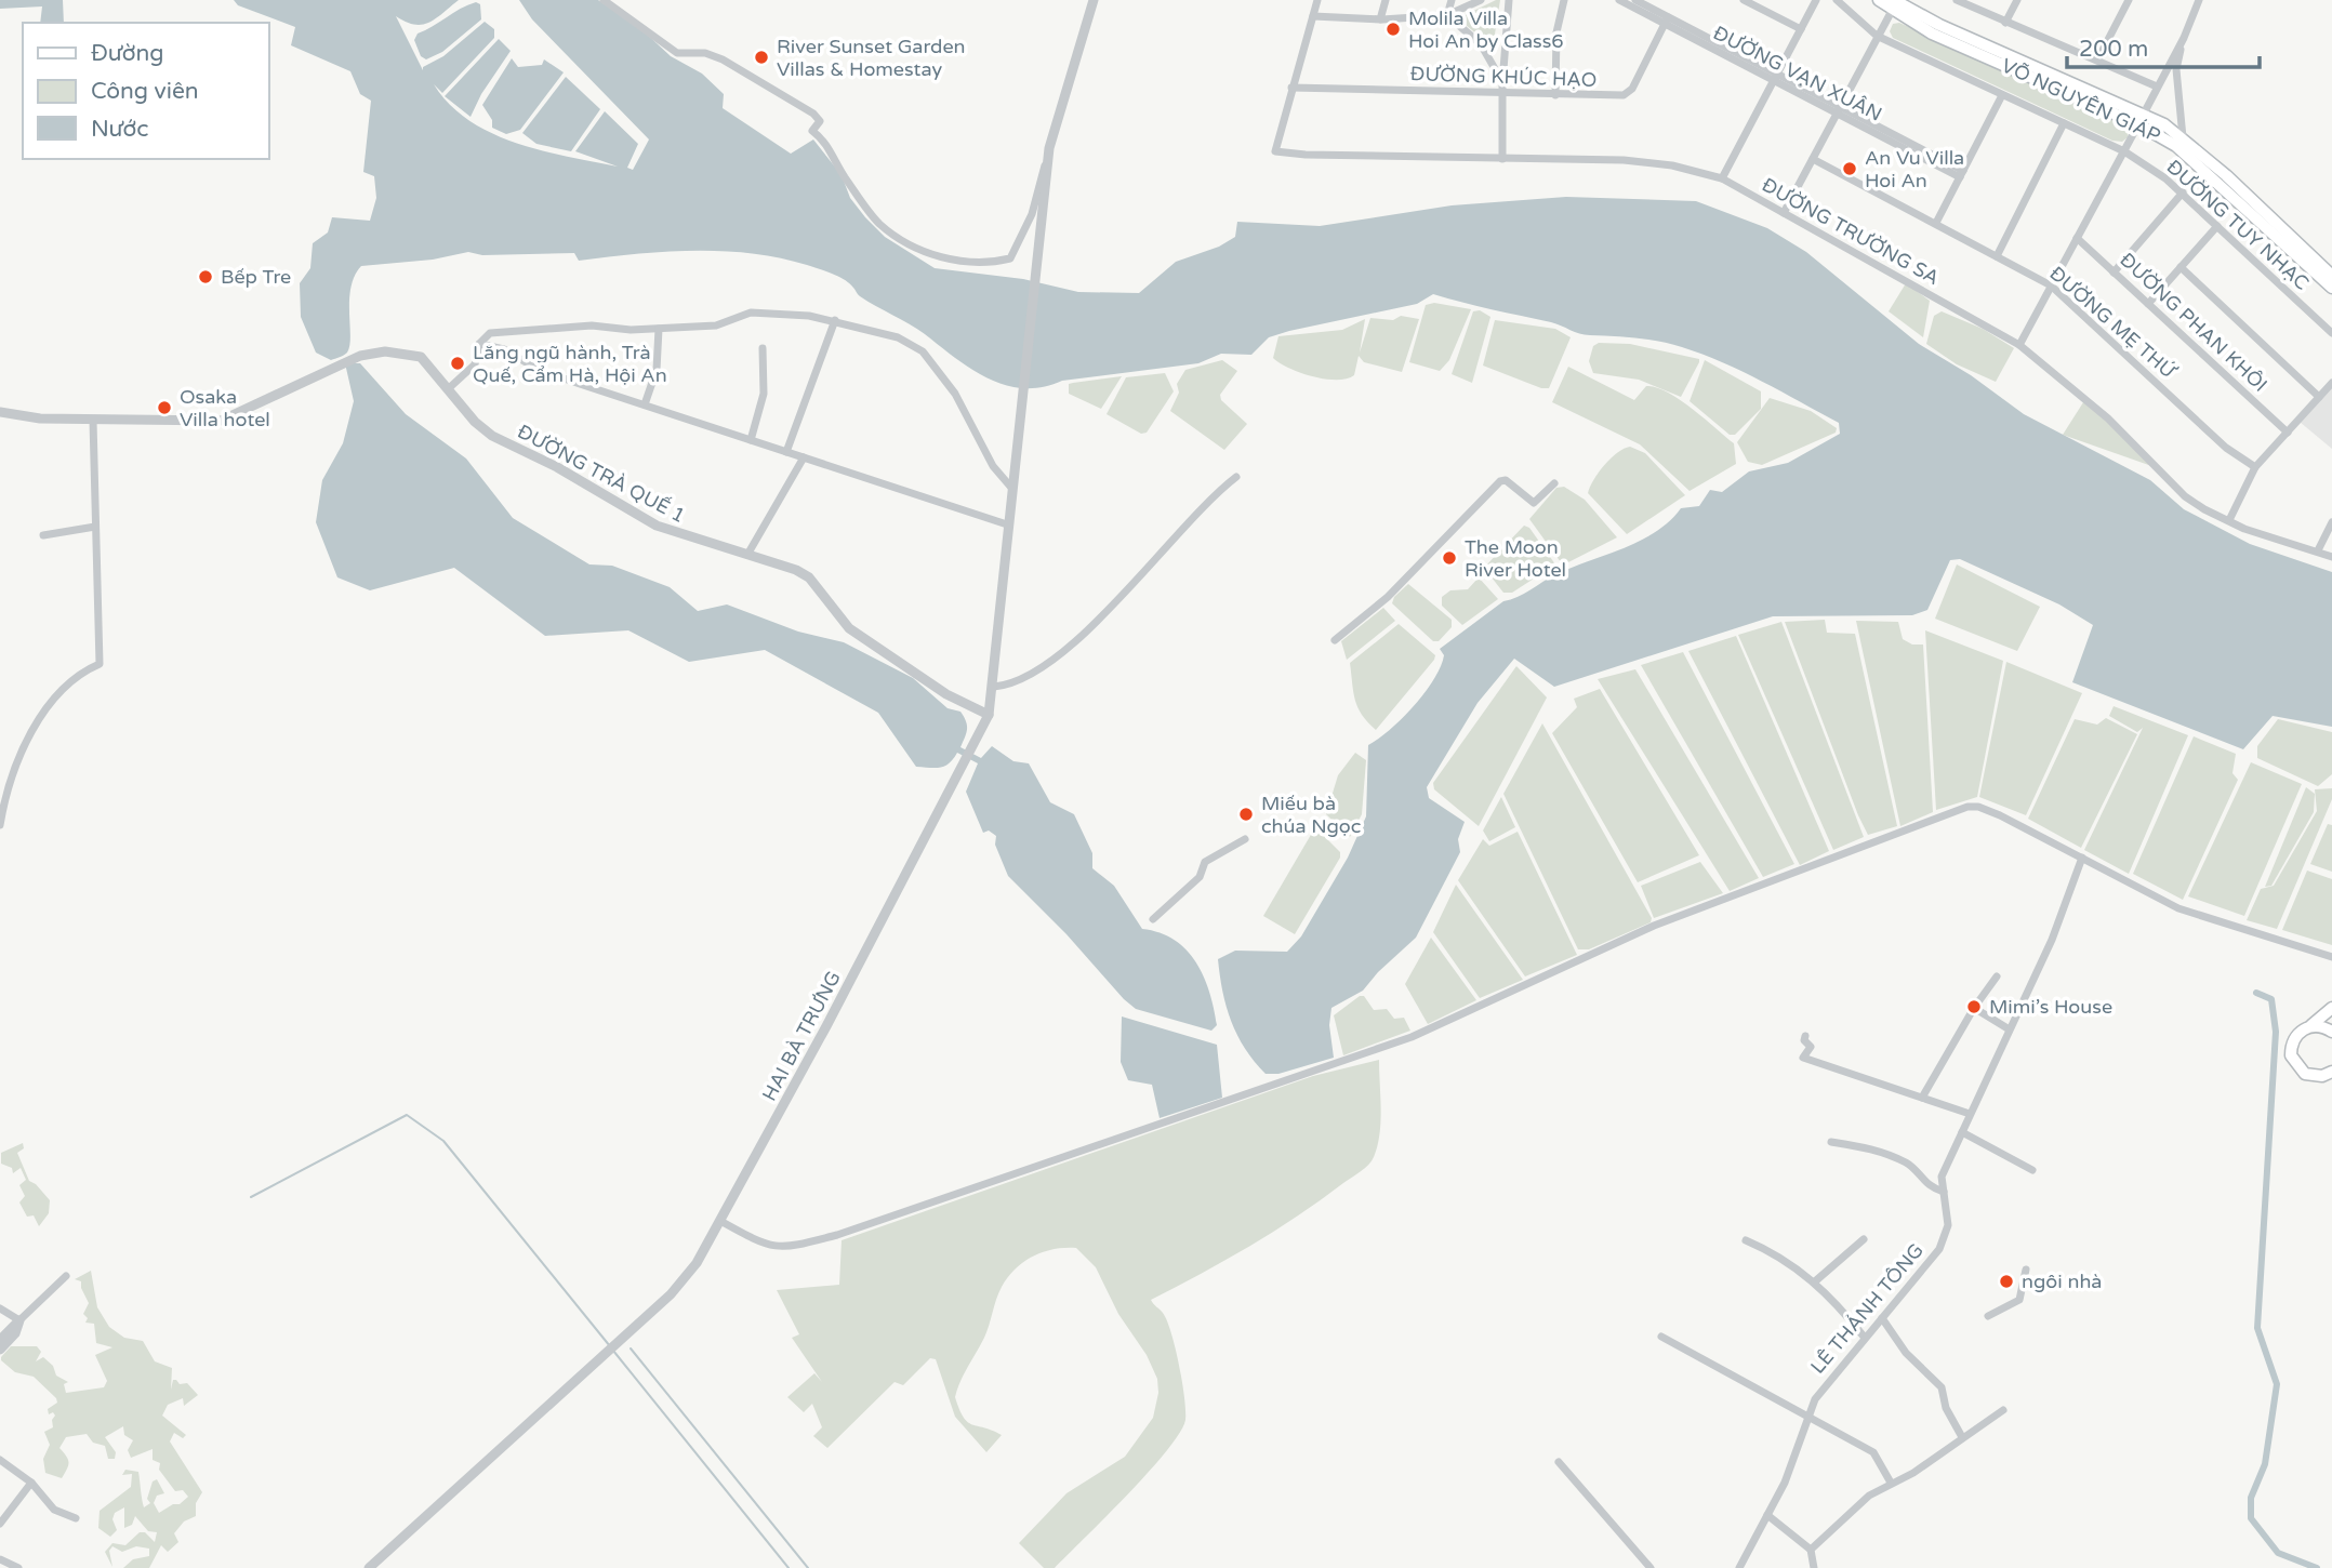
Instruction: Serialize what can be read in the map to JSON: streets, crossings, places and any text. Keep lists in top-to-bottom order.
{
  "streets": {
    "main road": ["VÕ NGUYÊN GIÁP"],
    "street": [
      "ĐƯỜNG VẠN XUÂN",
      "ĐƯỜNG KHÚC HẠO",
      "ĐƯỜNG TUY NHẠC",
      "ĐƯỜNG TRƯỜNG SA",
      "ĐƯỜNG MẸ THỨ",
      "ĐƯỜNG PHAN KHÔI",
      "ĐƯỜNG TRÀ QUẾ 1",
      "HAI BÀ TRƯNG",
      "LÊ THÁNH TÔNG"
    ]
  },
  "crossings": [
    ["ĐƯỜNG VẠN XUÂN", "ĐƯỜNG KHÚC HẠO"],
    ["ĐƯỜNG KHÚC HẠO", "ĐƯỜNG TRƯỜNG SA"],
    ["ĐƯỜNG TRÀ QUẾ 1", "HAI BÀ TRƯNG"]
  ],
  "places": [
    "Molila Villa Hoi An by Class6",
    "River Sunset Garden Villas & Homestay",
    "An Vu Villa Hoi An",
    "Bếp Tre",
    "Lăng ngũ hành, Trà Quế, Cẩm Hà, Hội An",
    "Osaka Villa hotel",
    "The Moon River Hotel",
    "Miếu bà chúa Ngọc",
    "Mimi’s House",
    "ngôi nhà"
  ],
  "legend": ["Đường", "Công viên", "Nước"],
  "scale_bar": "200 m"
}
